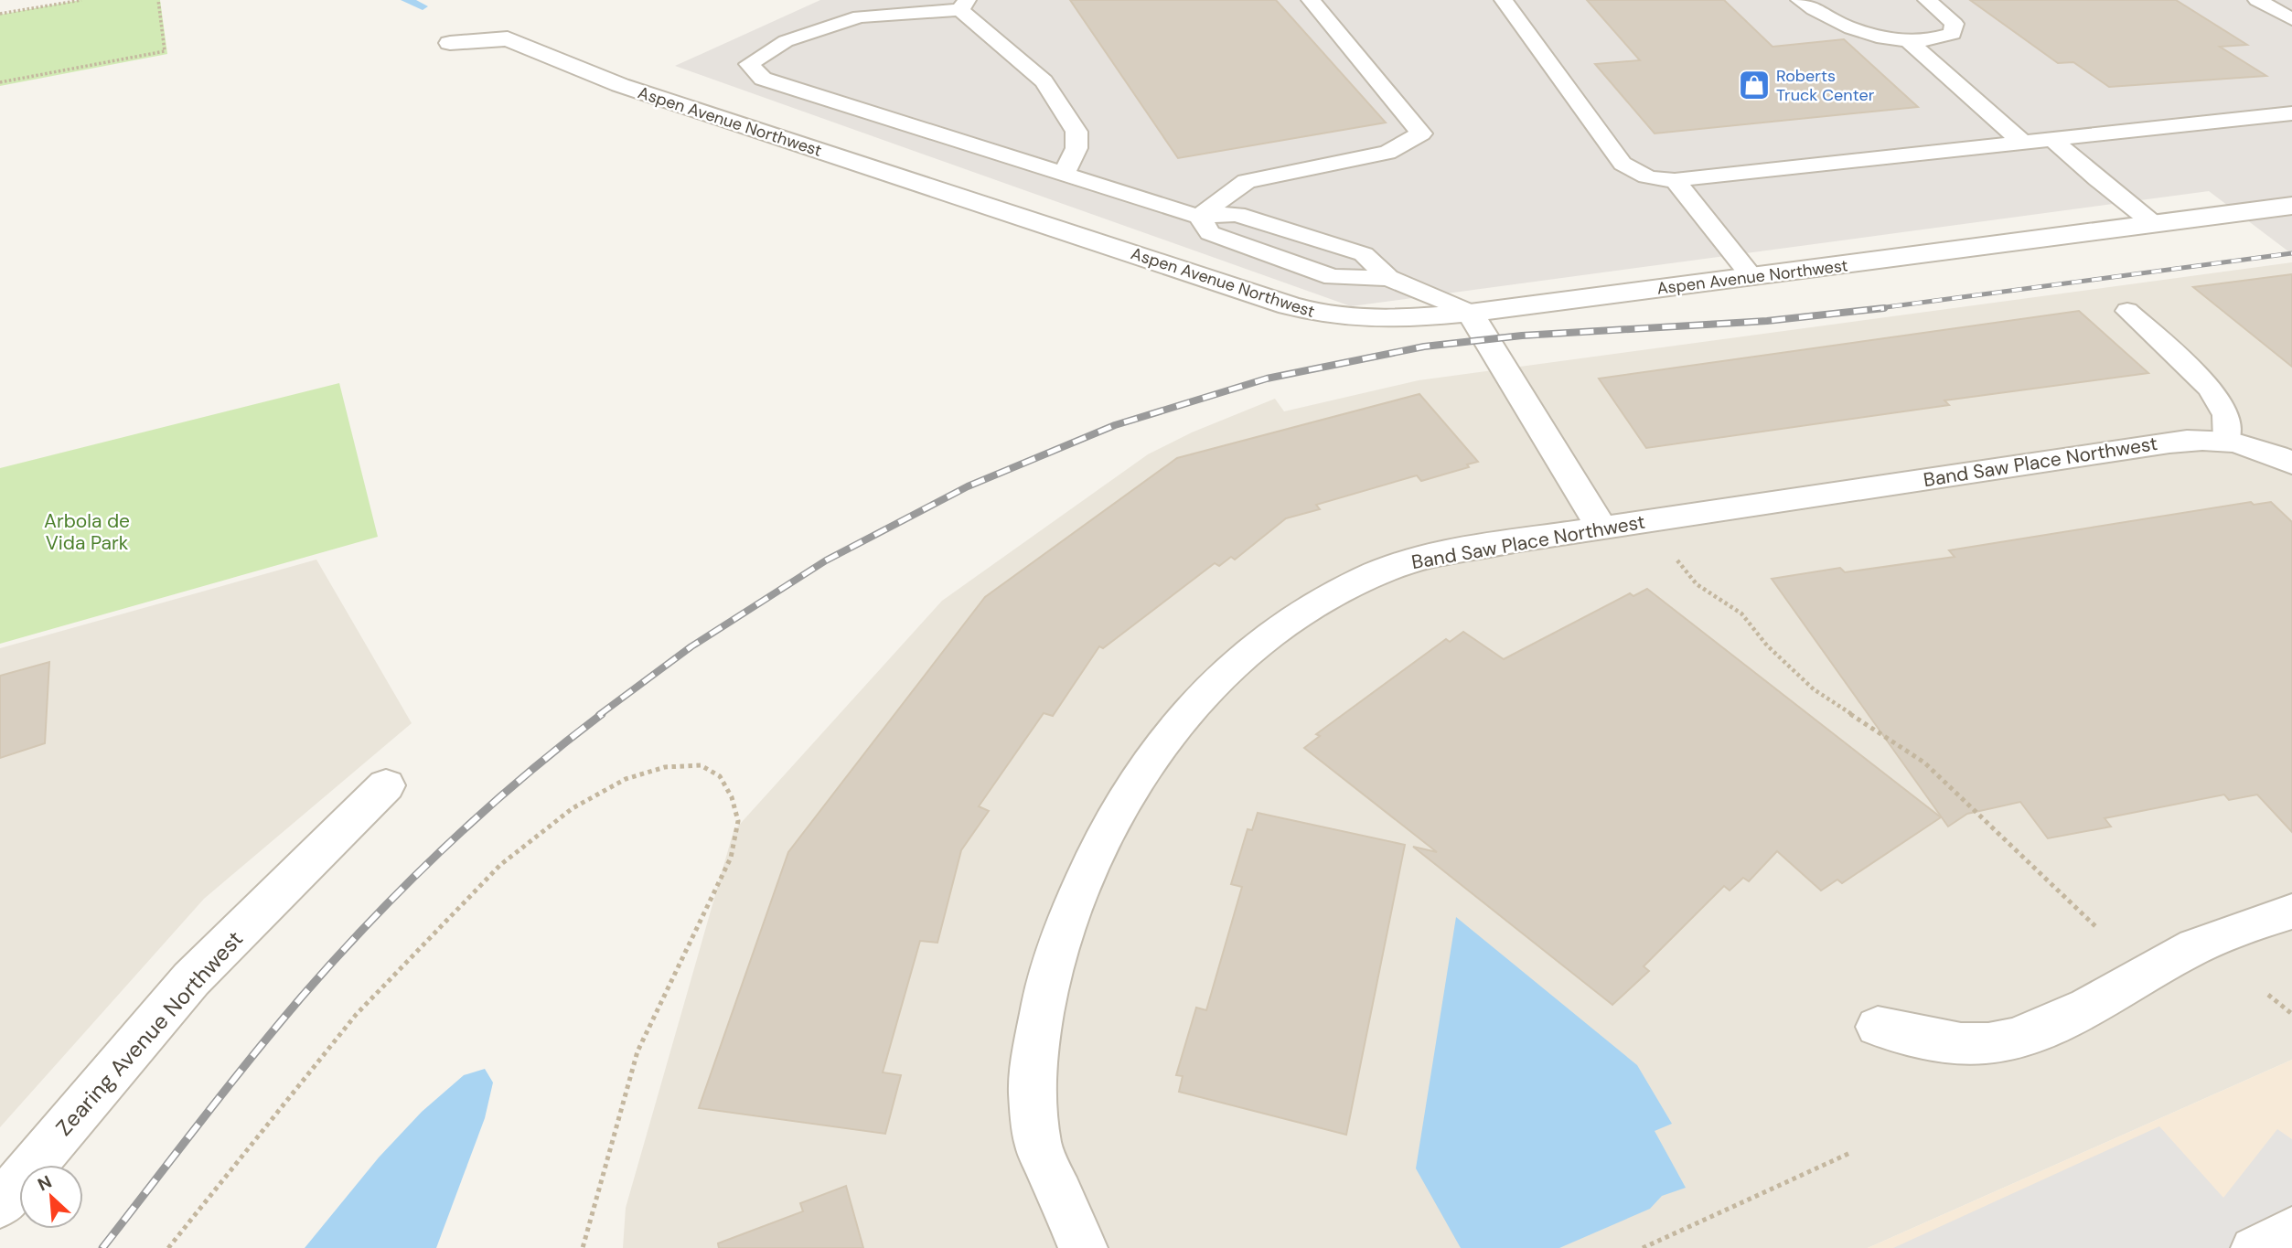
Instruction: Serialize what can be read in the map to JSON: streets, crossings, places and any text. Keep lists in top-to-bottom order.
{
  "streets": {
    "street": ["Aspen Avenue Northwest", "Band Saw Place Northwest", "Zearing Avenue Northwest"]
  },
  "parks": ["Arbola de Vida Park"],
  "places": {
    "shop": ["Roberts Truck Center"]
  },
  "north": "top left"
}
